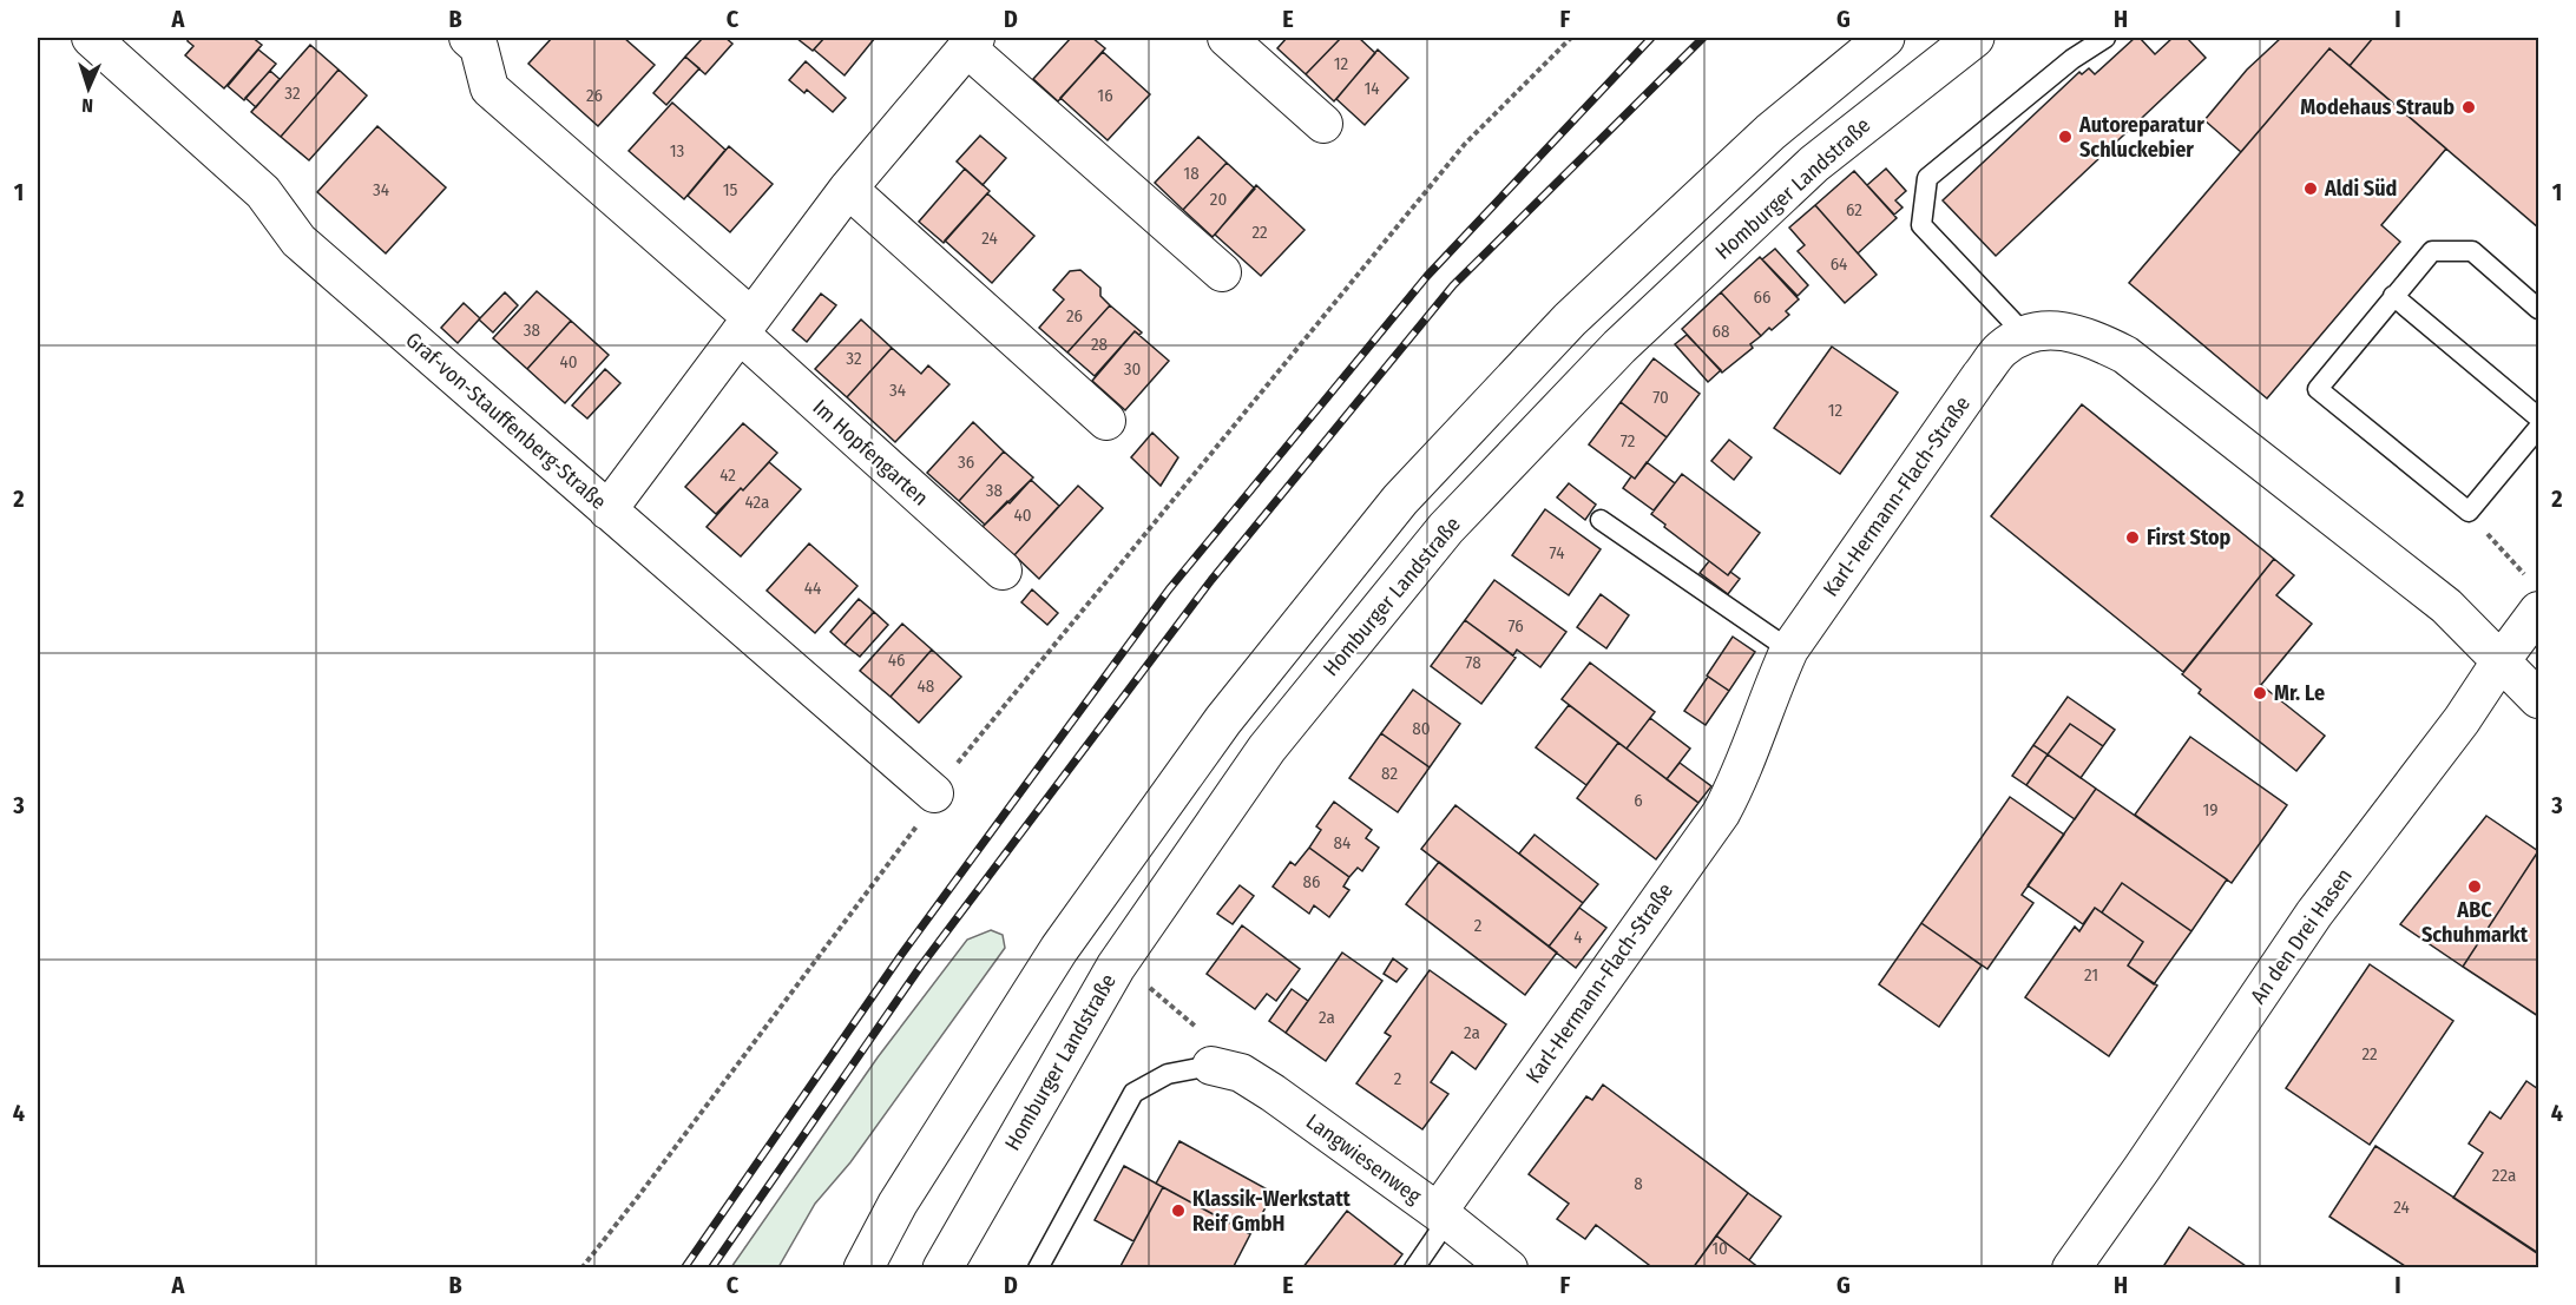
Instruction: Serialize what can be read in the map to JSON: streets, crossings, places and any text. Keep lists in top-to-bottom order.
{
  "streets": {
    "main road": ["Homburger Landstraße"],
    "street": [
      "Graf-von-Stauffenberg-Straße",
      "Im Hopfengarten",
      "Karl-Hermann-Flach-Straße",
      "An den Drei Hasen",
      "Langwiesenweg"
    ]
  },
  "crossings": [
    ["Karl-Hermann-Flach-Straße", "An den Drei Hasen"],
    ["Karl-Hermann-Flach-Straße", "Langwiesenweg"]
  ],
  "places": [
    "Modehaus Straub",
    "Autoreparatur Schluckebier",
    "Aldi Süd",
    "First Stop",
    "Mr. Le",
    "ABC Schuhmarkt",
    "Klassik-Werkstatt Reif GmbH"
  ],
  "house_numbers": [
    "12",
    "14",
    "32",
    "26",
    "16",
    "13",
    "18",
    "34",
    "15",
    "20",
    "62",
    "22",
    "24",
    "64",
    "66",
    "26",
    "38",
    "68",
    "28",
    "32",
    "40",
    "30",
    "34",
    "70",
    "12",
    "72",
    "36",
    "42",
    "38",
    "42a",
    "40",
    "74",
    "44",
    "76",
    "46",
    "78",
    "48",
    "80",
    "82",
    "6",
    "19",
    "84",
    "86",
    "2",
    "4",
    "21",
    "2a",
    "2a",
    "22",
    "2",
    "22a",
    "8",
    "24",
    "10"
  ],
  "north": "bottom",
  "grid": {
    "columns": [
      "A",
      "B",
      "C",
      "D",
      "E",
      "F",
      "G",
      "H",
      "I"
    ],
    "rows": [
      "1",
      "2",
      "3",
      "4"
    ]
  }
}
